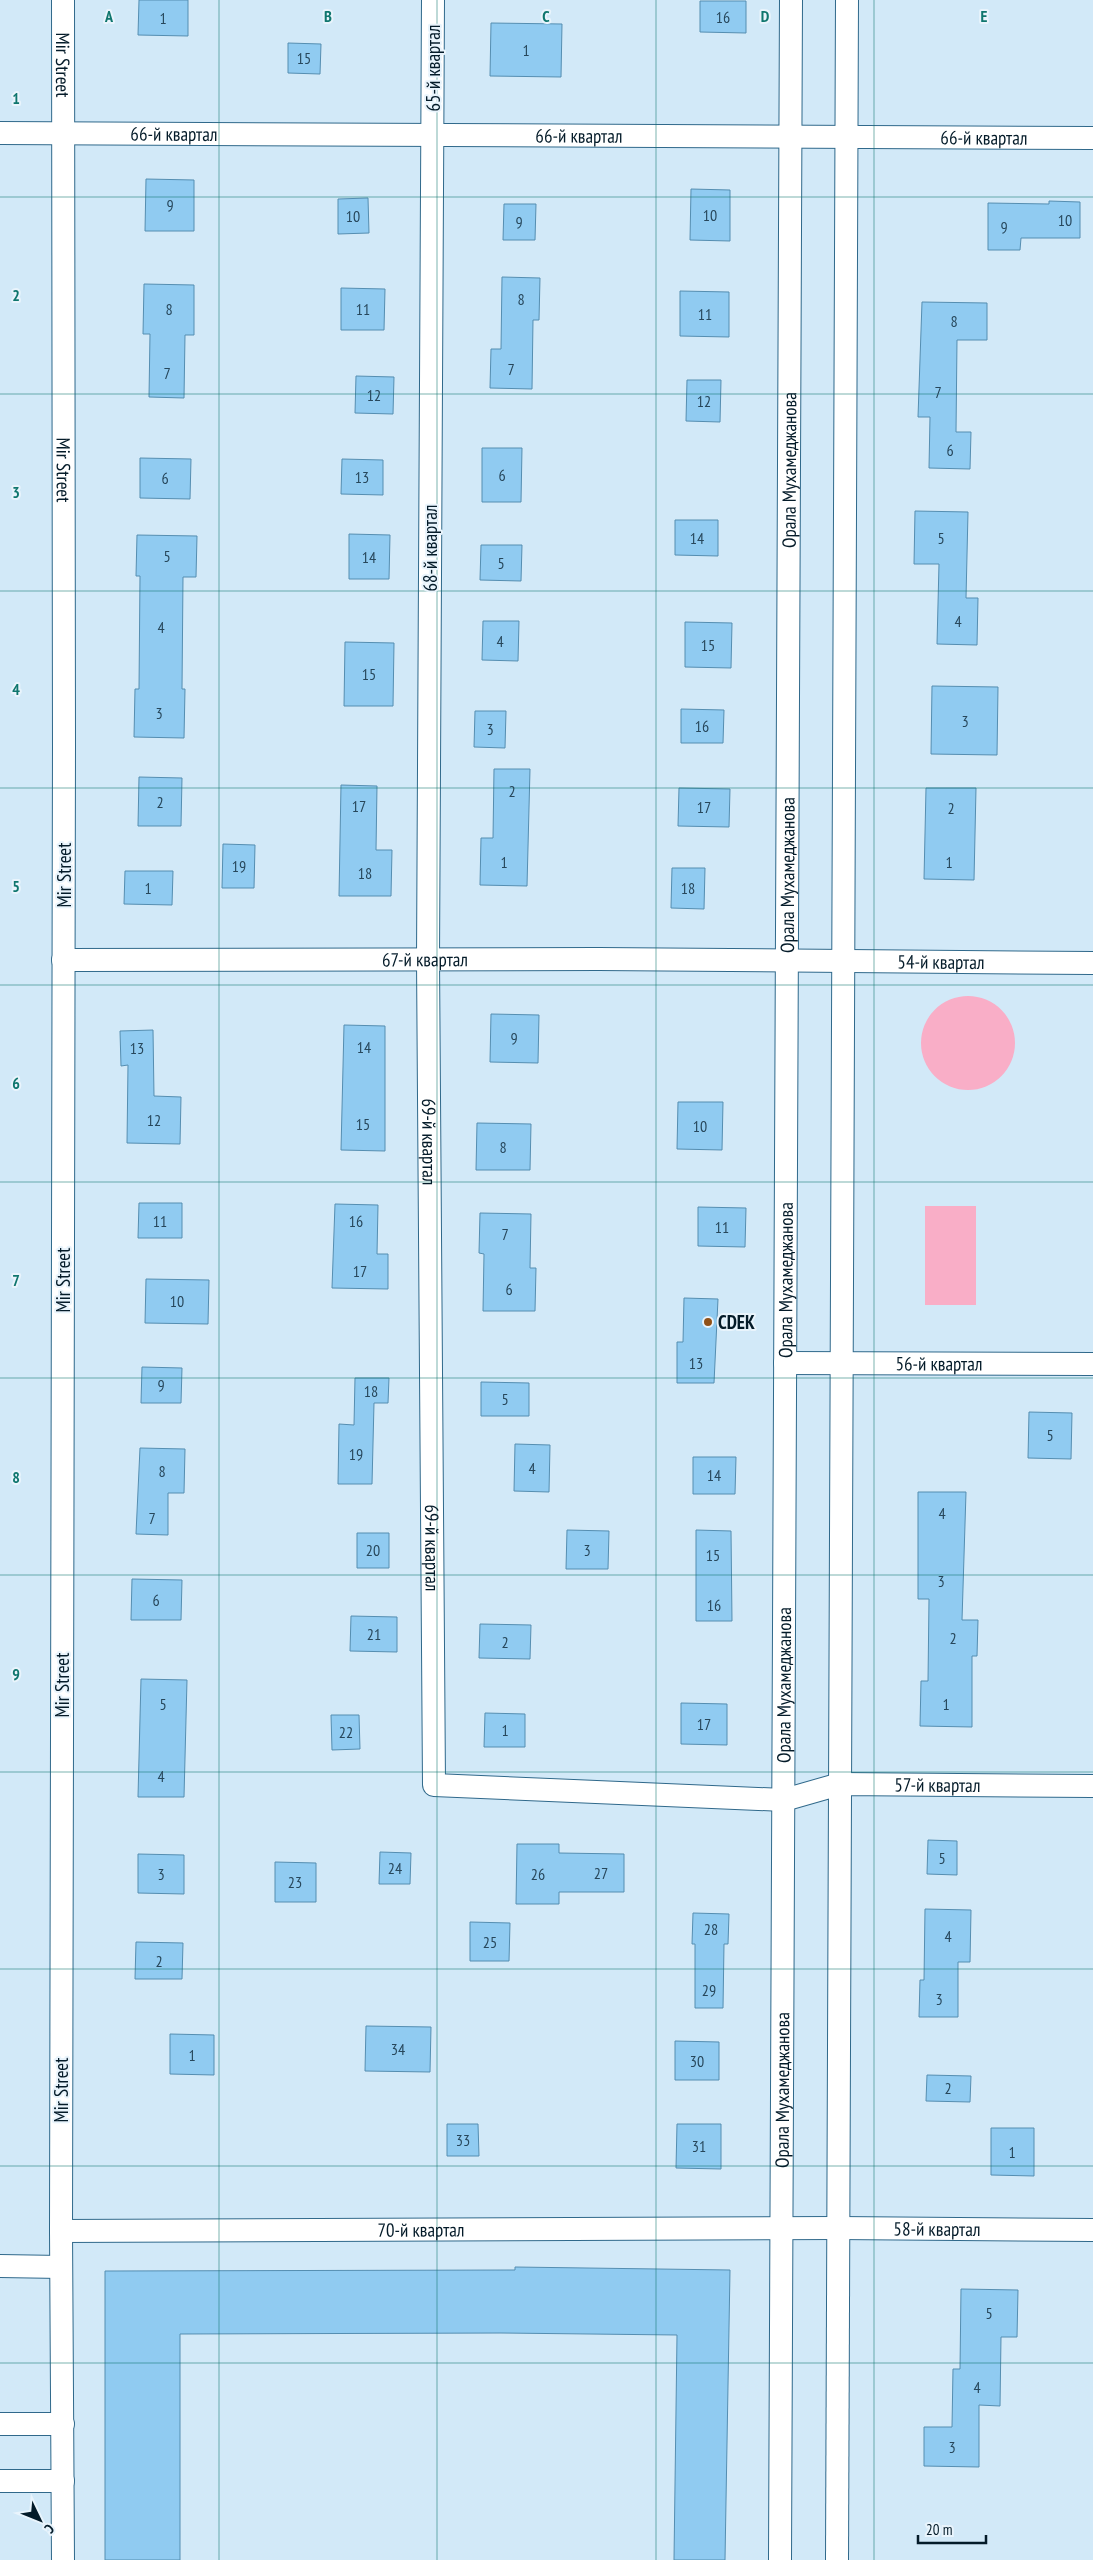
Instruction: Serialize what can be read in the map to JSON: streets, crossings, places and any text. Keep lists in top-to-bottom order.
{
  "streets": {
    "street": [
      "Mir Street",
      "65-й квартал",
      "66-й квартал",
      "Орала Мухамеджанова",
      "68-й квартал",
      "67-й квартал",
      "54-й квартал",
      "69-й квартал",
      "56-й квартал",
      "57-й квартал",
      "58-й квартал",
      "70-й квартал"
    ]
  },
  "crossings": [
    ["Mir Street", "66-й квартал"],
    ["Mir Street", "67-й квартал"],
    ["Mir Street", "70-й квартал"],
    ["65-й квартал", "66-й квартал"],
    ["65-й квартал", "68-й квартал"],
    ["66-й квартал", "Орала Мухамеджанова"],
    ["66-й квартал", "68-й квартал"],
    ["Орала Мухамеджанова", "67-й квартал"],
    ["Орала Мухамеджанова", "54-й квартал"],
    ["Орала Мухамеджанова", "69-й квартал"],
    ["Орала Мухамеджанова", "56-й квартал"],
    ["Орала Мухамеджанова", "57-й квартал"],
    ["Орала Мухамеджанова", "58-й квартал"],
    ["Орала Мухамеджанова", "70-й квартал"],
    ["68-й квартал", "67-й квартал"],
    ["68-й квартал", "69-й квартал"],
    ["67-й квартал", "54-й квартал"],
    ["67-й квартал", "69-й квартал"],
    ["69-й квартал", "57-й квартал"],
    ["58-й квартал", "70-й квартал"]
  ],
  "places": ["CDEK"],
  "house_numbers": [
    "16",
    "1",
    "1",
    "15",
    "9",
    "10",
    "10",
    "10",
    "9",
    "9",
    "8",
    "8",
    "11",
    "11",
    "8",
    "7",
    "7",
    "7",
    "12",
    "12",
    "6",
    "6",
    "13",
    "6",
    "14",
    "5",
    "5",
    "14",
    "5",
    "4",
    "4",
    "4",
    "15",
    "15",
    "3",
    "3",
    "16",
    "3",
    "2",
    "2",
    "17",
    "17",
    "2",
    "1",
    "1",
    "19",
    "18",
    "1",
    "18",
    "9",
    "14",
    "13",
    "12",
    "15",
    "10",
    "8",
    "11",
    "16",
    "11",
    "7",
    "17",
    "6",
    "10",
    "13",
    "9",
    "18",
    "5",
    "5",
    "19",
    "4",
    "8",
    "14",
    "4",
    "7",
    "20",
    "3",
    "15",
    "3",
    "6",
    "16",
    "21",
    "2",
    "2",
    "5",
    "1",
    "17",
    "1",
    "22",
    "4",
    "5",
    "24",
    "27",
    "3",
    "26",
    "23",
    "28",
    "4",
    "25",
    "2",
    "29",
    "3",
    "34",
    "1",
    "30",
    "2",
    "33",
    "31",
    "1",
    "5",
    "4",
    "3"
  ],
  "scale_bar": "20 m",
  "north": "bottom right",
  "grid": {
    "columns": [
      "A",
      "B",
      "C",
      "D",
      "E"
    ],
    "rows": [
      "1",
      "2",
      "3",
      "4",
      "5",
      "6",
      "7",
      "8",
      "9"
    ]
  }
}
